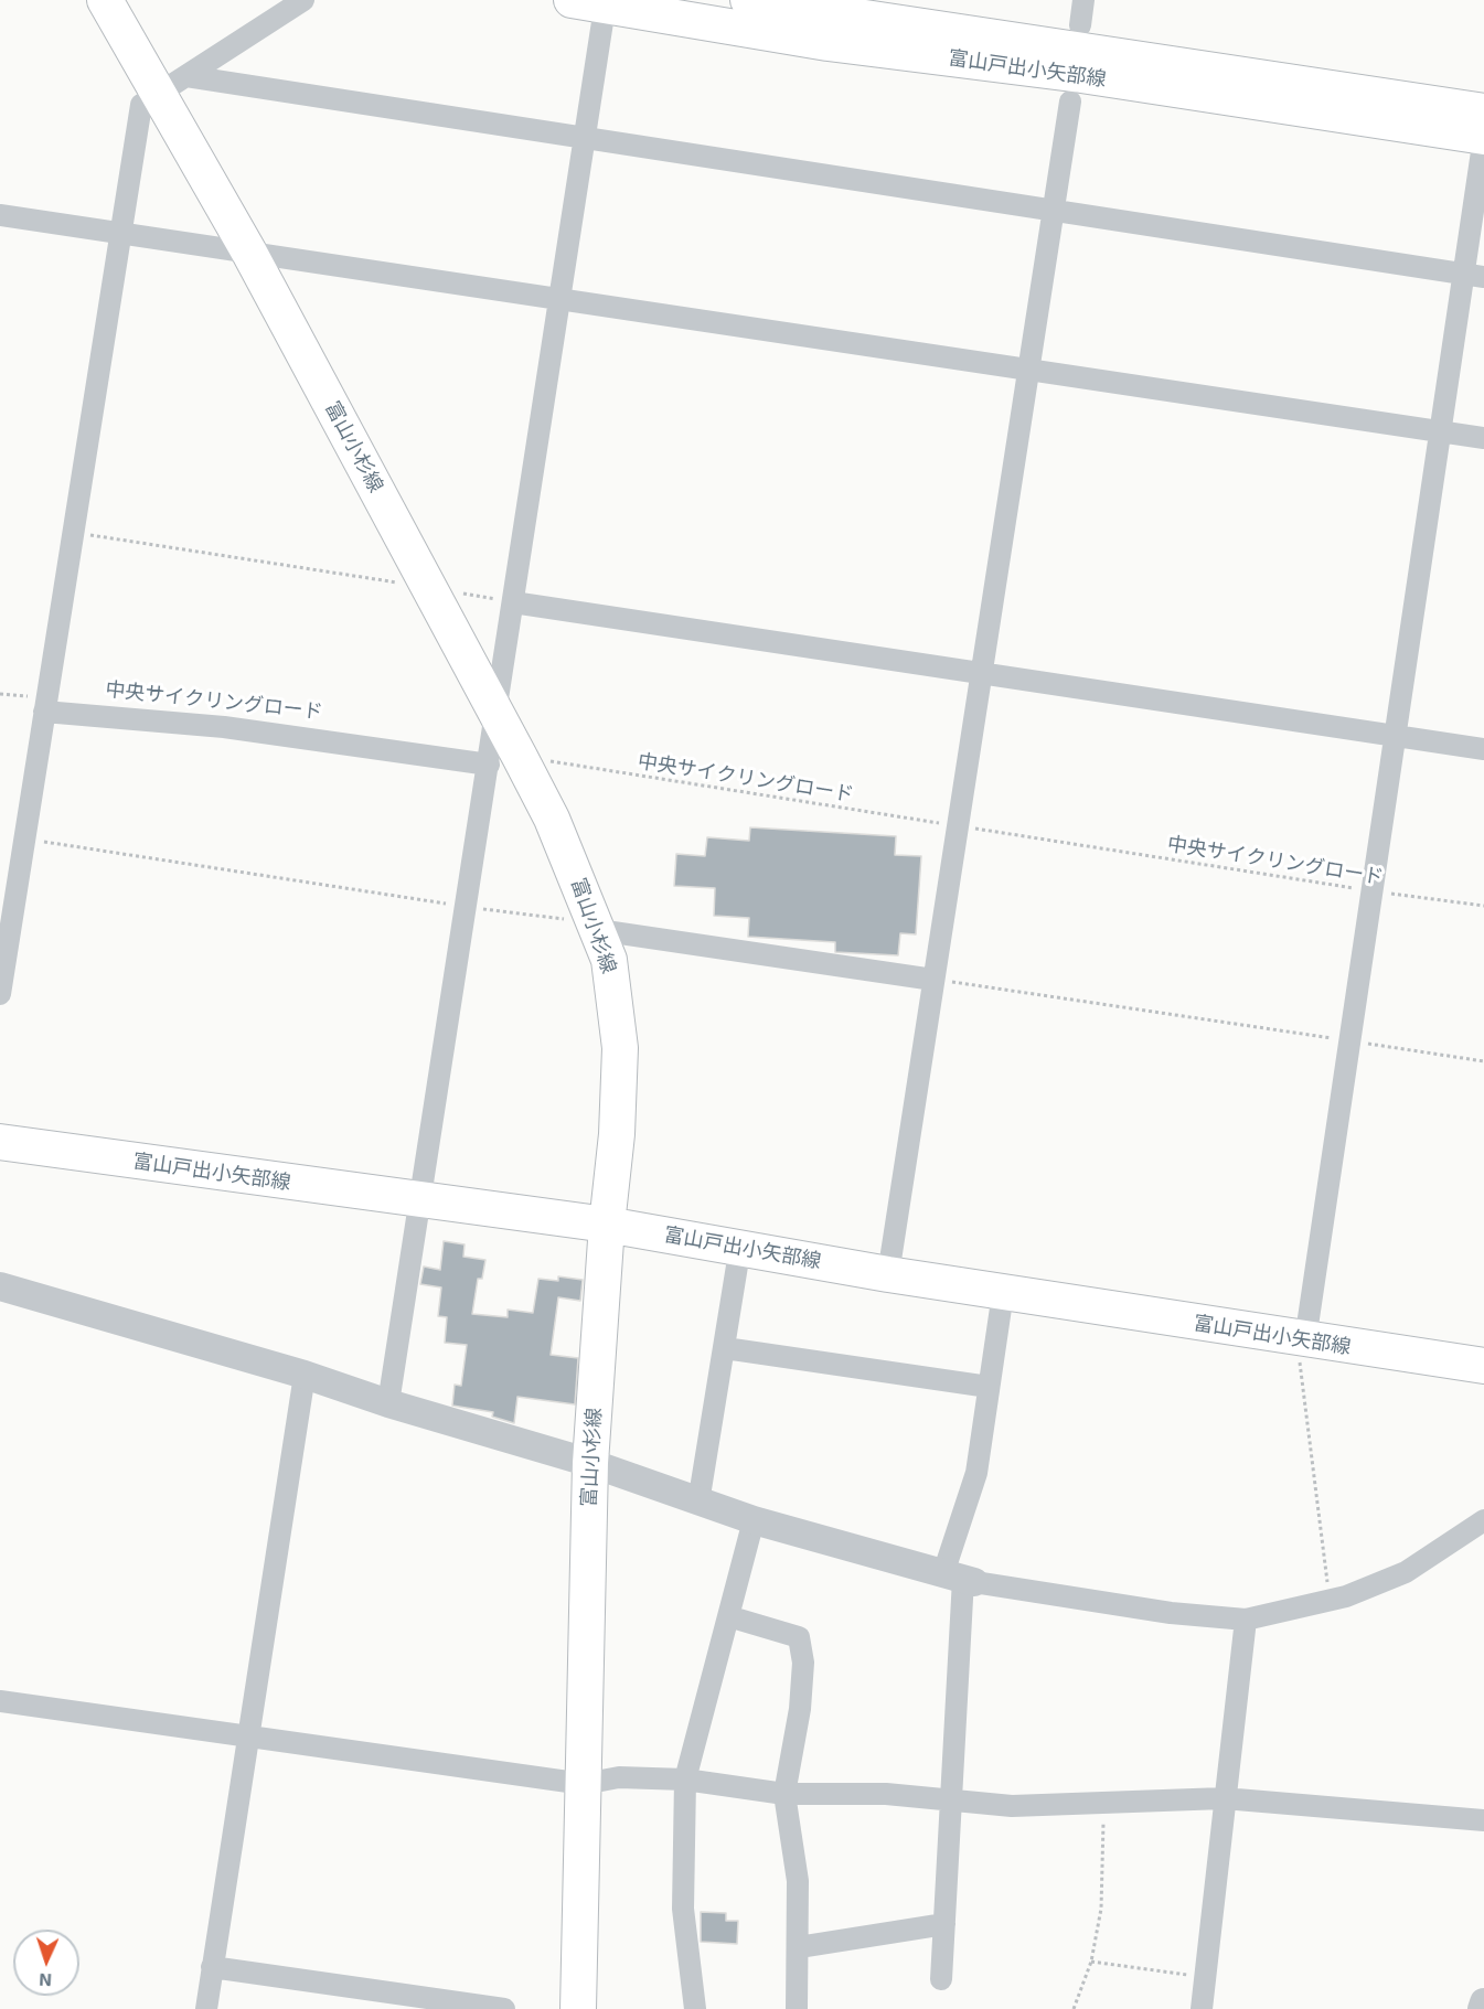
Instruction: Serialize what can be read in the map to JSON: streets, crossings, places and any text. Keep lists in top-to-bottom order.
{
  "streets": {
    "main road": ["富山戸出小矢部線", "富山小杉線"],
    "path": ["中央サイクリングロード"]
  },
  "crossings": [
    ["富山戸出小矢部線", "富山小杉線"],
    ["富山小杉線", "中央サイクリングロード"]
  ],
  "north": "bottom"
}
